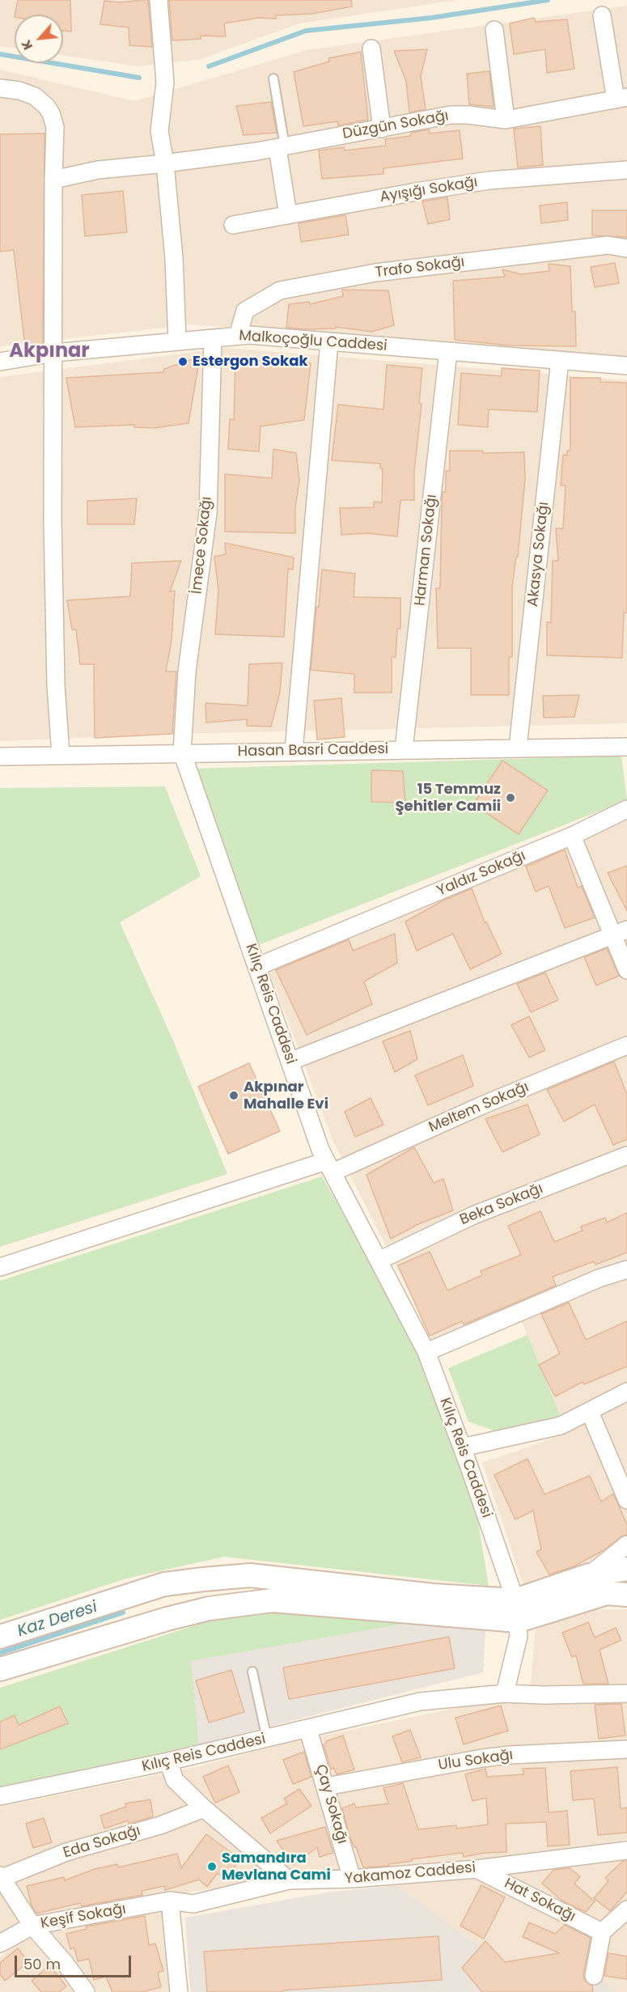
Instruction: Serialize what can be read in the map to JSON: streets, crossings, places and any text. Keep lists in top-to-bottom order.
{
  "streets": {
    "street": [
      "Düzgün Sokağı",
      "Ayışığı Sokağı",
      "Trafo Sokağı",
      "Malkoçoğlu Caddesi",
      "İmece Sokağı",
      "Harman Sokağı",
      "Akasya Sokağı",
      "Hasan Basri Caddesi",
      "Yaldız Sokağı",
      "Kılıç Reis Caddesi",
      "Meltem Sokağı",
      "Beka Sokağı",
      "Ulu Sokağı",
      "Çay Sokağı",
      "Eda Sokağı",
      "Yakamoz Caddesi",
      "Hat Sokağı",
      "Keşif Sokağı"
    ]
  },
  "crossings": [
    ["Trafo Sokağı", "Malkoçoğlu Caddesi"],
    ["Malkoçoğlu Caddesi", "İmece Sokağı"],
    ["Malkoçoğlu Caddesi", "Harman Sokağı"],
    ["Malkoçoğlu Caddesi", "Akasya Sokağı"],
    ["İmece Sokağı", "Hasan Basri Caddesi"],
    ["İmece Sokağı", "Kılıç Reis Caddesi"],
    ["Harman Sokağı", "Hasan Basri Caddesi"],
    ["Akasya Sokağı", "Hasan Basri Caddesi"],
    ["Hasan Basri Caddesi", "Kılıç Reis Caddesi"],
    ["Yaldız Sokağı", "Kılıç Reis Caddesi"],
    ["Kılıç Reis Caddesi", "Meltem Sokağı"],
    ["Kılıç Reis Caddesi", "Beka Sokağı"],
    ["Kılıç Reis Caddesi", "Çay Sokağı"],
    ["Ulu Sokağı", "Çay Sokağı"],
    ["Çay Sokağı", "Yakamoz Caddesi"],
    ["Yakamoz Caddesi", "Hat Sokağı"],
    ["Yakamoz Caddesi", "Keşif Sokağı"]
  ],
  "districts": ["Akpınar"],
  "water": ["Kaz Deresi"],
  "places": [
    "Estergon Sokak",
    "15 Temmuz Şehitler Camii",
    "Akpınar Mahalle Evi",
    "Samandıra Mevlana Cami"
  ],
  "scale_bar": "50 m",
  "north": "bottom left"
}
